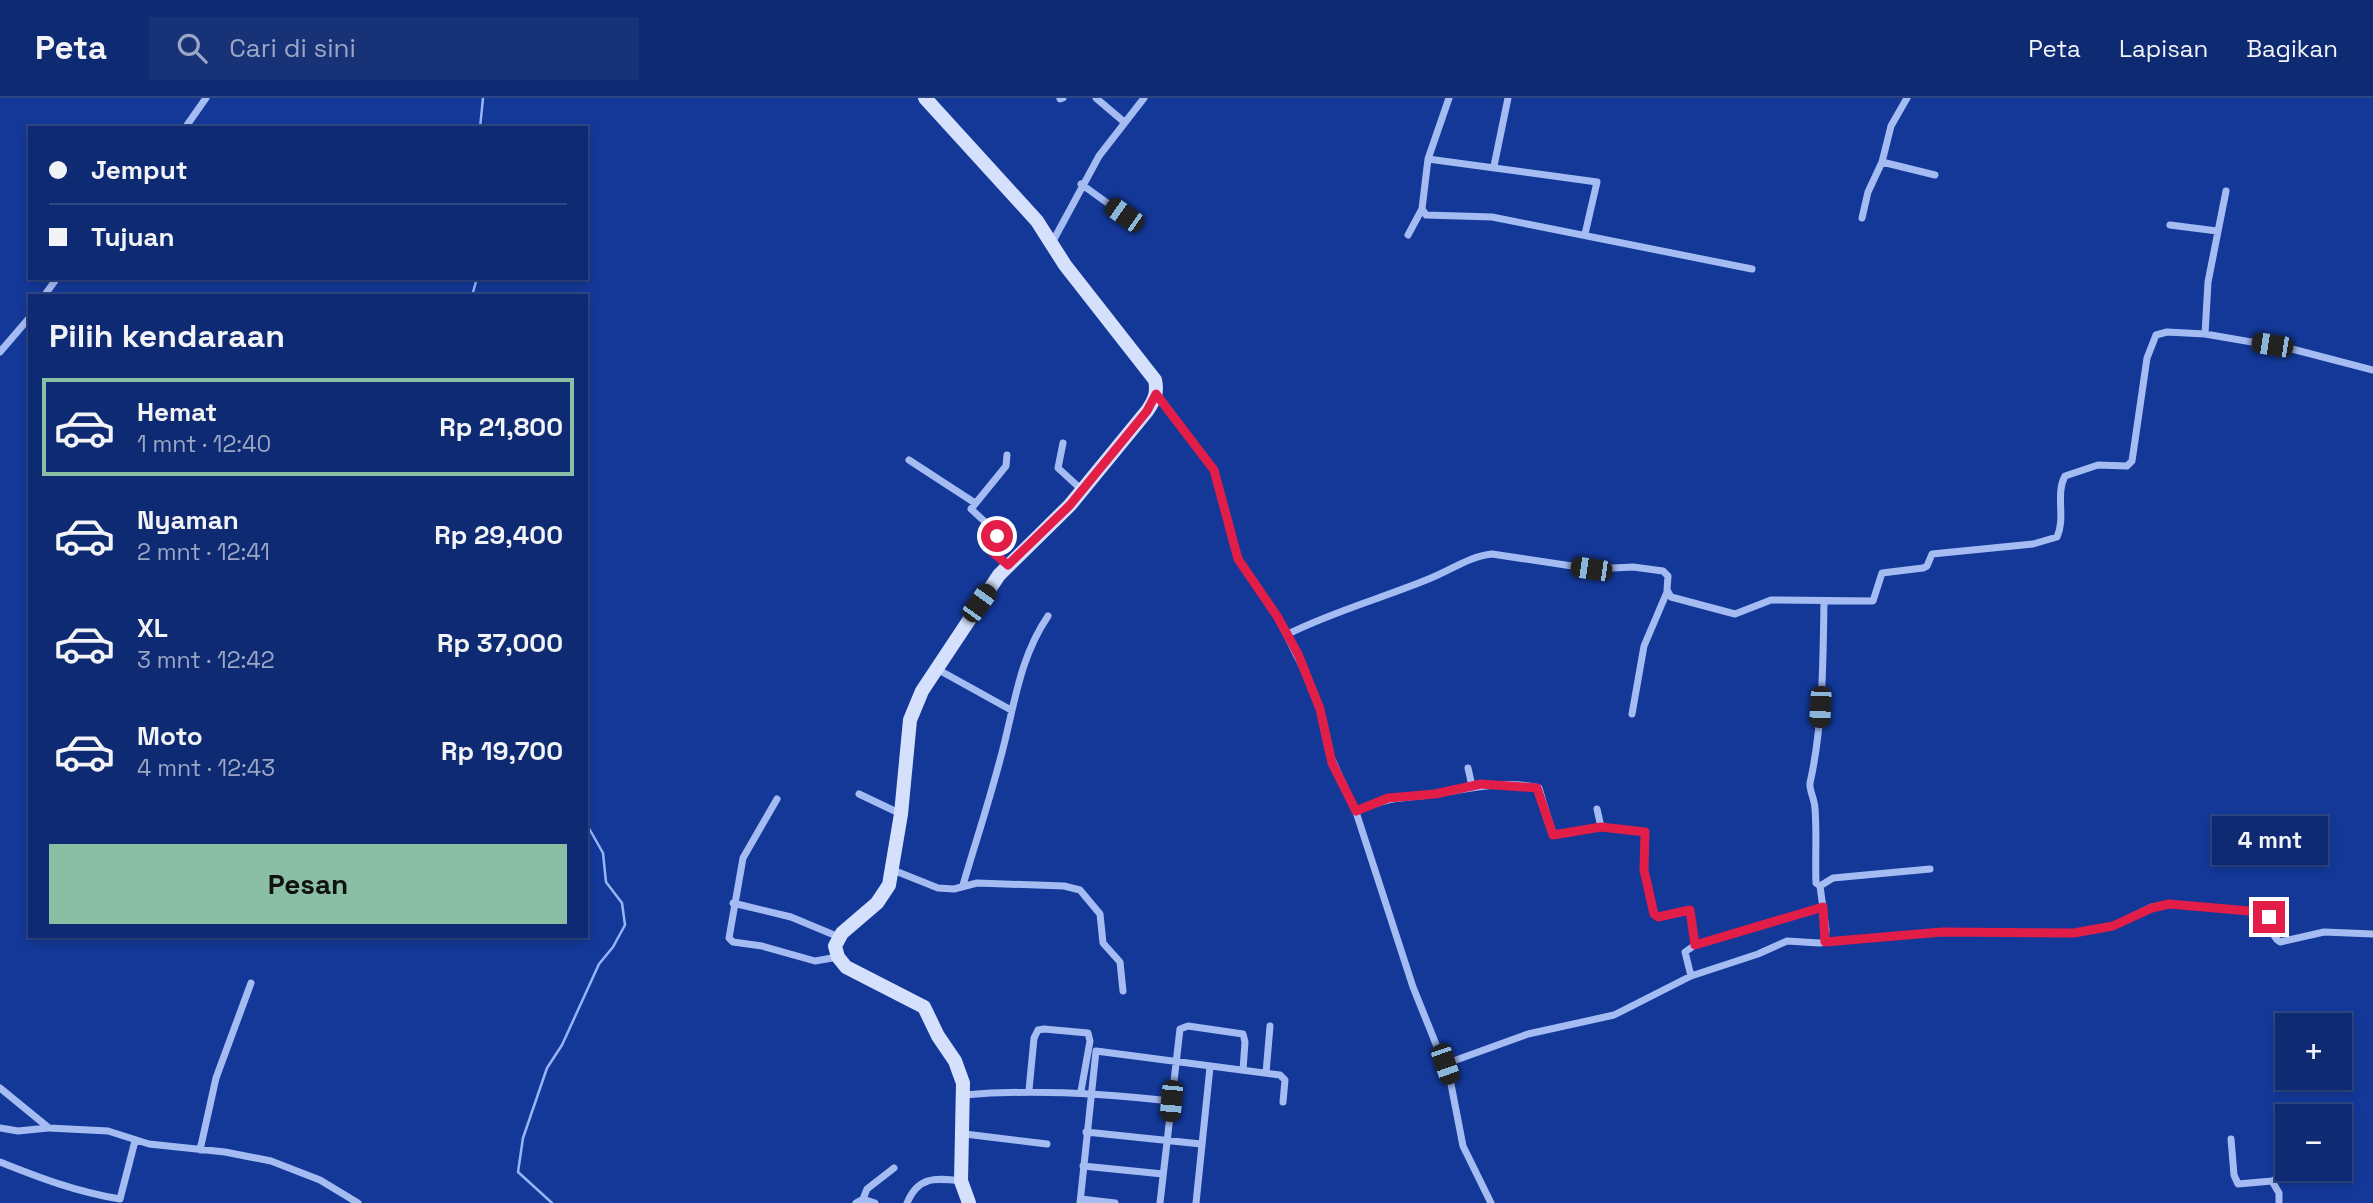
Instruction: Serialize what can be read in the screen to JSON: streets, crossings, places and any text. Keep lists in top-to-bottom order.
{
  "page": {
    "header": "Peta",
    "search": "Cari di sini",
    "nav": ["Peta", "Lapisan", "Bagikan"],
    "banner": ["Jemput", "Tujuan"],
    "heading": "Pilih kendaraan",
    "list": [
      {
        "name": "Hemat",
        "note": "1 mnt · 12:40",
        "value": "Rp 21,800"
      },
      {
        "name": "Nyaman",
        "note": "2 mnt · 12:41",
        "value": "Rp 29,400"
      },
      {
        "name": "XL",
        "note": "3 mnt · 12:42",
        "value": "Rp 37,000"
      },
      {
        "name": "Moto",
        "note": "4 mnt · 12:43",
        "value": "Rp 19,700"
      }
    ],
    "bubble": "4 mnt",
    "buttons": "Pesan",
    "map_buttons": ["+", "−"]
  }
}
